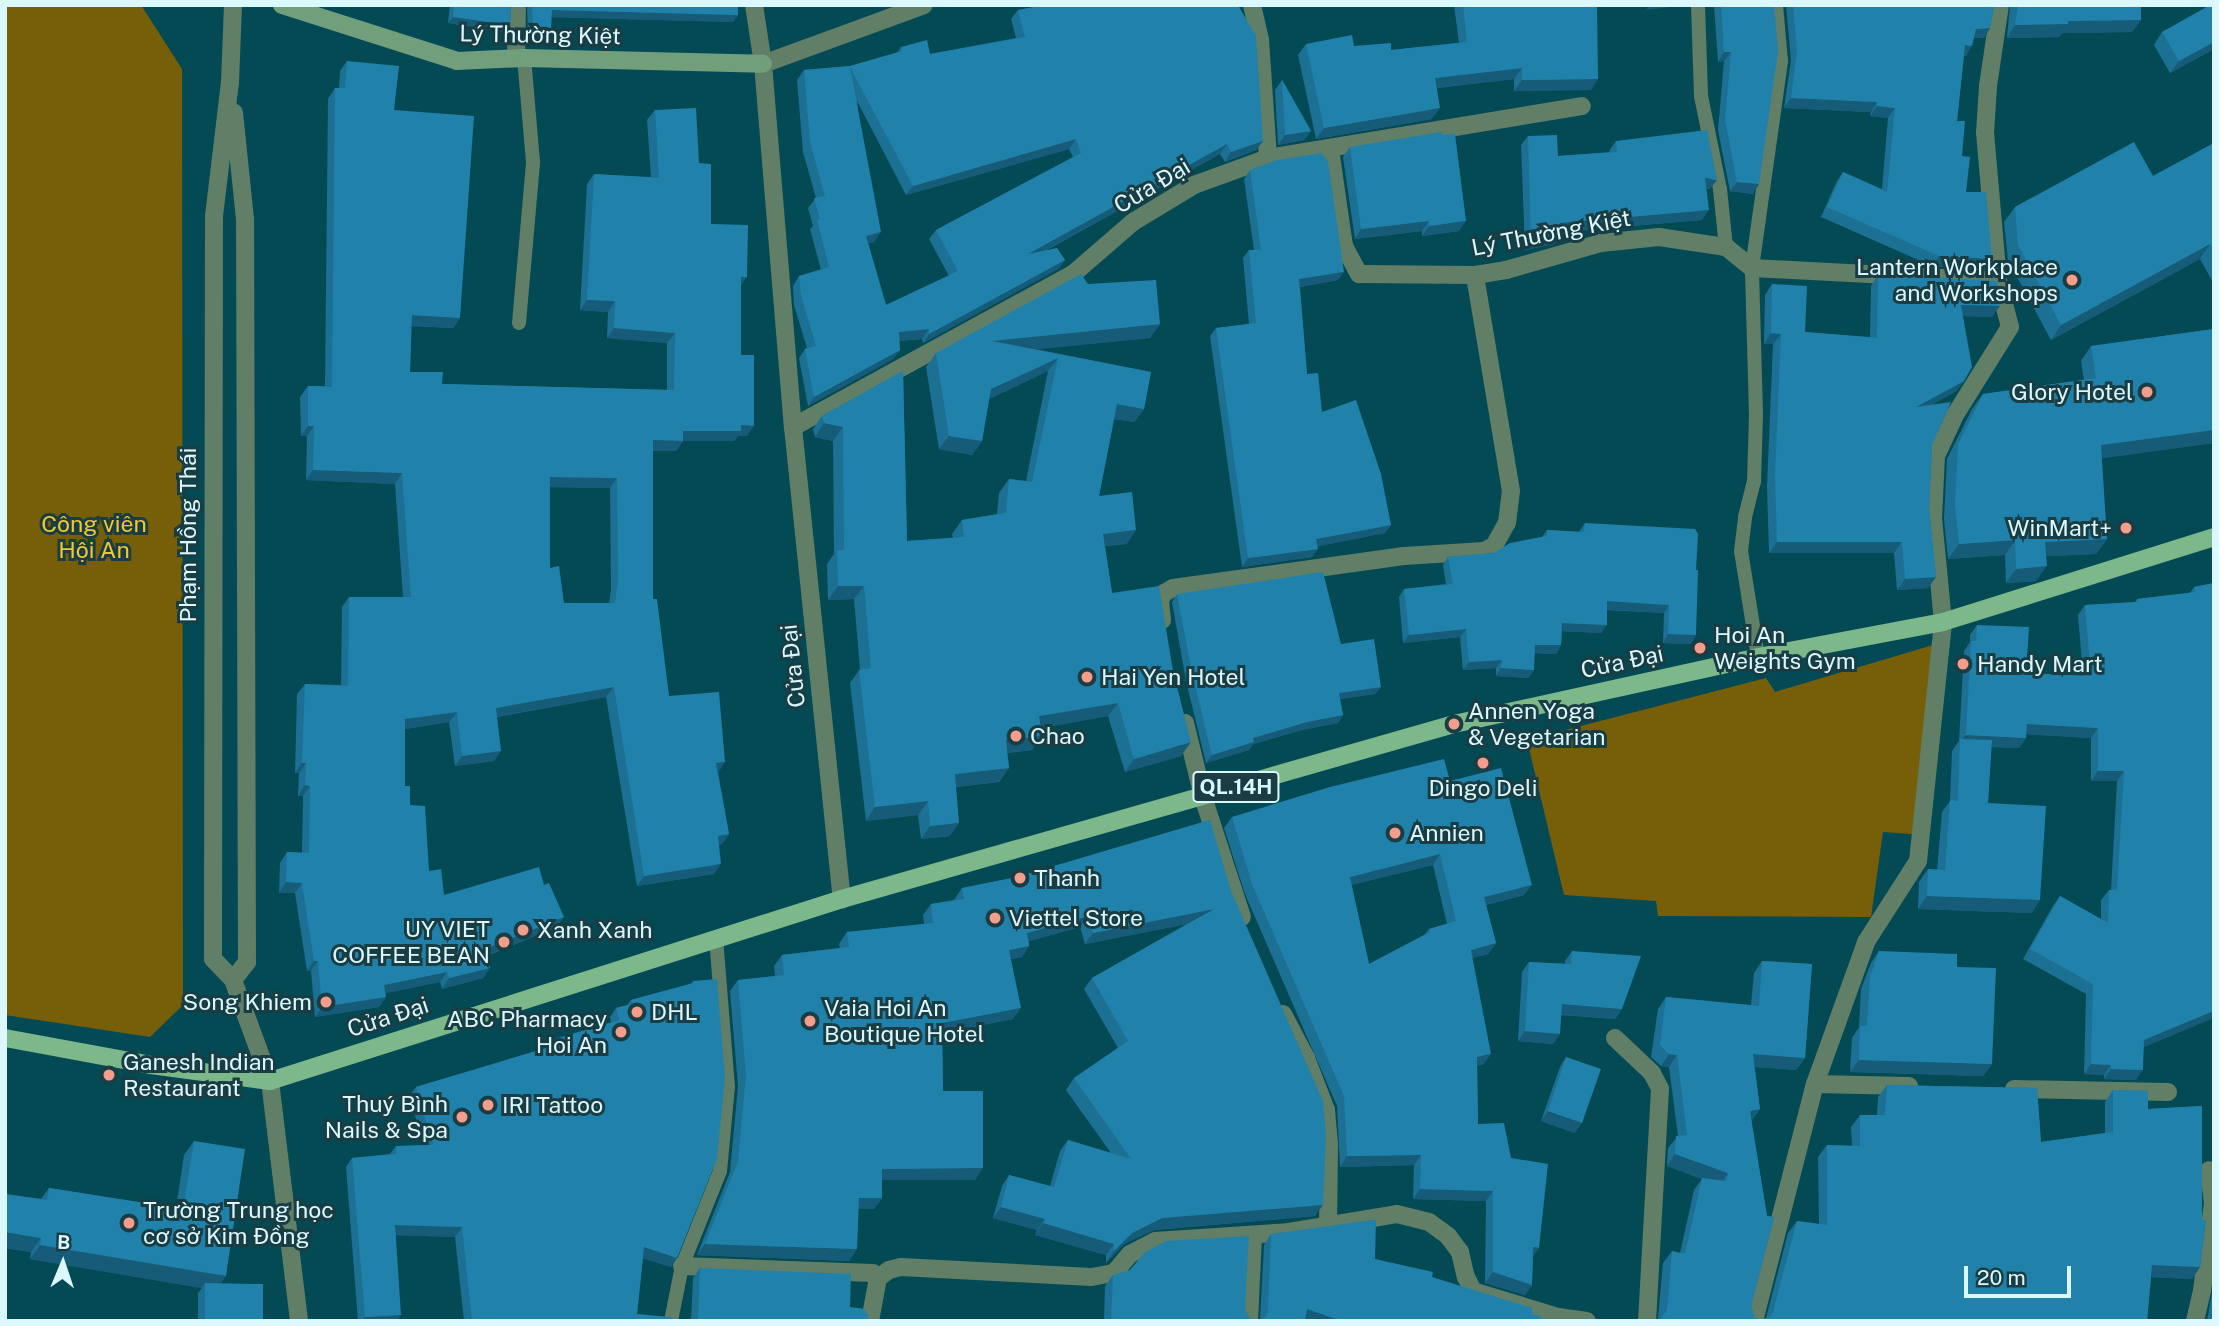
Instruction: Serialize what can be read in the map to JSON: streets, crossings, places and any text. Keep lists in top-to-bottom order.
{
  "streets": {
    "main road": ["Lý Thường Kiệt", "Cửa Đại", "QL.14H"],
    "street": ["Phạm Hồng Thái"]
  },
  "crossings": [
    ["Lý Thường Kiệt", "Cửa Đại"],
    ["Cửa Đại", "Phạm Hồng Thái"],
    ["Cửa Đại", "QL.14H"],
    ["Phạm Hồng Thái", "QL.14H"]
  ],
  "parks": ["Công viên Hội An"],
  "places": [
    "Lantern Workplace and Workshops",
    "Glory Hotel",
    "WinMart+",
    "Hoi An Weights Gym",
    "Handy Mart",
    "Hai Yen Hotel",
    "Annen Yoga & Vegetarian",
    "Chao",
    "Dingo Deli",
    "Annien",
    "Thanh",
    "Viettel Store",
    "Xanh Xanh",
    "UY VIET COFFEE BEAN",
    "Song Khiem",
    "DHL",
    "Vaia Hoi An Boutique Hotel",
    "ABC Pharmacy Hoi An",
    "Ganesh Indian Restaurant",
    "IRI Tattoo",
    "Thuý Bình Nails & Spa",
    "Trường Trung học cơ sở Kim Đồng"
  ],
  "scale_bar": "20 m",
  "north": "top"
}
